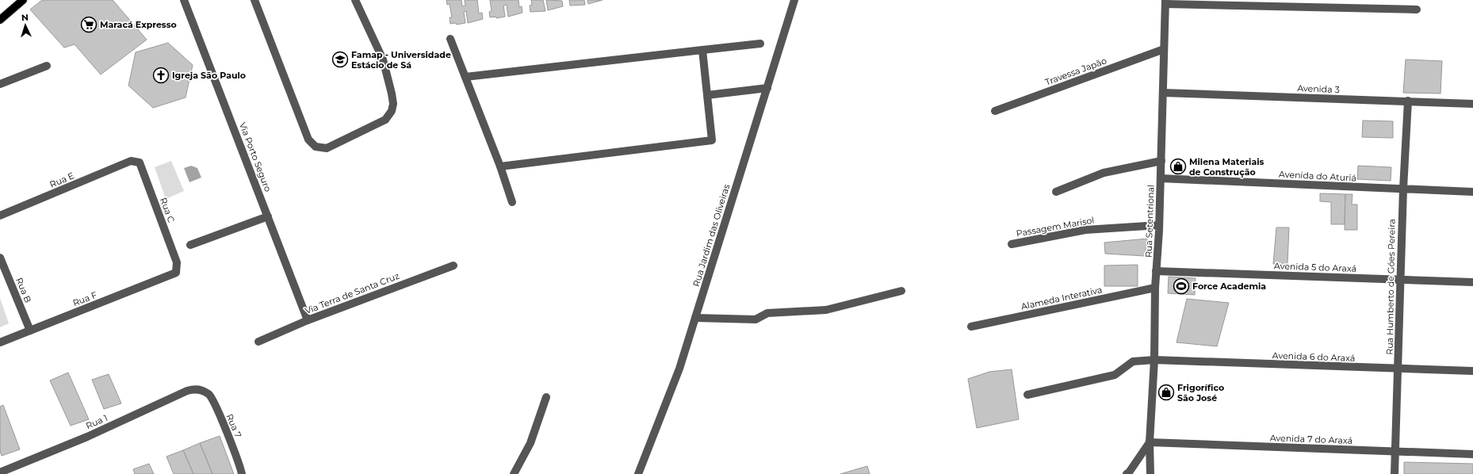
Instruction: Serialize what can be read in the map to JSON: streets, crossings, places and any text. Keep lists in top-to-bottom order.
{
  "streets": {
    "street": [
      "Travessa Japão",
      "Avenida 3",
      "Via Porto Seguro",
      "Avenida do Aturiá",
      "Rua E",
      "Rua C",
      "Rua Setentrional",
      "Passagem Marisol",
      "Rua Jardim das Oliveiras",
      "Avenida 5 do Araxá",
      "Rua Humberto de Góes Pereira",
      "Rua B",
      "Via Terra de Santa Cruz",
      "Alameda Interativa",
      "Rua F",
      "Avenida 6 do Araxá",
      "Rua 1",
      "Rua 7",
      "Avenida 7 do Araxá"
    ]
  },
  "crossings": [
    ["Travessa Japão", "Rua Setentrional"],
    ["Avenida 3", "Rua Setentrional"],
    ["Avenida 3", "Rua Humberto de Góes Pereira"],
    ["Via Porto Seguro", "Via Terra de Santa Cruz"],
    ["Avenida do Aturiá", "Rua Setentrional"],
    ["Avenida do Aturiá", "Rua Humberto de Góes Pereira"],
    ["Rua E", "Rua C"],
    ["Rua C", "Rua F"],
    ["Rua Setentrional", "Passagem Marisol"],
    ["Rua Setentrional", "Avenida 5 do Araxá"],
    ["Rua Setentrional", "Alameda Interativa"],
    ["Rua Setentrional", "Avenida 6 do Araxá"],
    ["Rua Setentrional", "Avenida 7 do Araxá"],
    ["Avenida 5 do Araxá", "Rua Humberto de Góes Pereira"],
    ["Rua Humberto de Góes Pereira", "Avenida 6 do Araxá"],
    ["Rua Humberto de Góes Pereira", "Avenida 7 do Araxá"],
    ["Rua B", "Rua F"],
    ["Rua 1", "Rua 7"]
  ],
  "places": {
    "supermarket": ["Maracá Expresso"],
    "school or university": ["Famap - Universidade Estácio de Sá"],
    "church": ["Igreja São Paulo"],
    "shop": ["Milena Materiais de Construção", "Frigorífico São José"],
    "sports": ["Force Academia"]
  },
  "north": "top"
}
